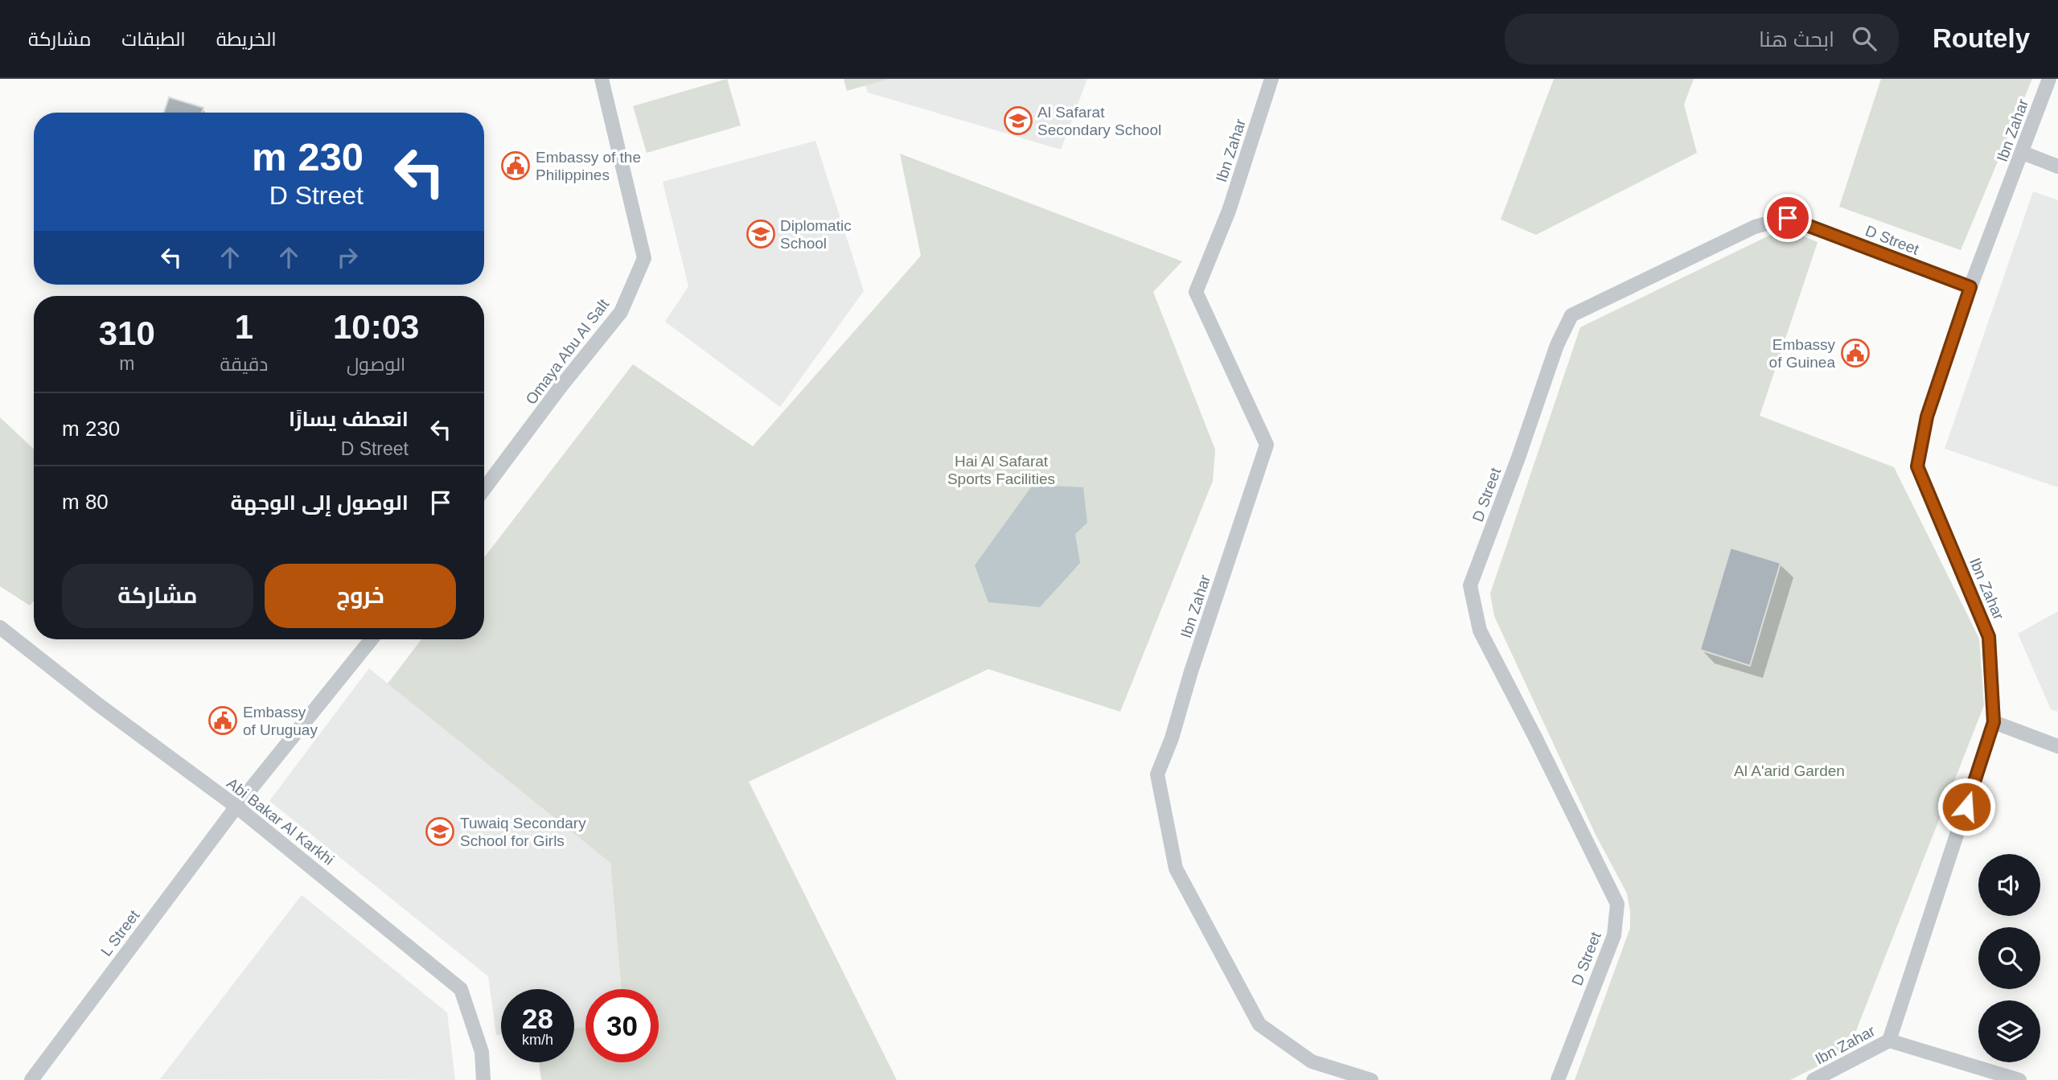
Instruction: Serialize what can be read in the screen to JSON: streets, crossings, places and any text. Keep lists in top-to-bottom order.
{
  "streets": {
    "street": [
      "Ibn Zahar",
      "D Street",
      "Omaya Abu Al Salt",
      "Abi Bakar Al Karkhi",
      "L Street"
    ]
  },
  "crossings": [
    ["Ibn Zahar", "D Street"],
    ["Abi Bakar Al Karkhi", "L Street"]
  ],
  "parks": ["Hai Al Safarat Sports Facilities", "Al A'arid Garden"],
  "places": {
    "school or university": ["Al Safarat Secondary School", "Diplomatic School", "Tuwaiq Secondary School for Girls"],
    "public building": ["Embassy of the Philippines", "Embassy of Guinea", "Embassy of Uruguay"]
  },
  "page": {
    "header": "Routely",
    "search": "ابحث هنا",
    "nav": ["الخريطة", "الطبقات", "مشاركة"],
    "turn": ["230 m", "D Street"],
    "eta": [
      "10:03",
      "الوصول",
      "1",
      "دقيقة",
      "310",
      "m"
    ],
    "list": [
      {
        "name": "انعطف يسارًا",
        "note": "D Street",
        "value": "230 m"
      },
      {
        "name": "الوصول إلى الوجهة",
        "value": "80 m"
      }
    ],
    "buttons": ["خروج", "مشاركة"],
    "speed": "28 km/h",
    "limit": "30"
  }
}
